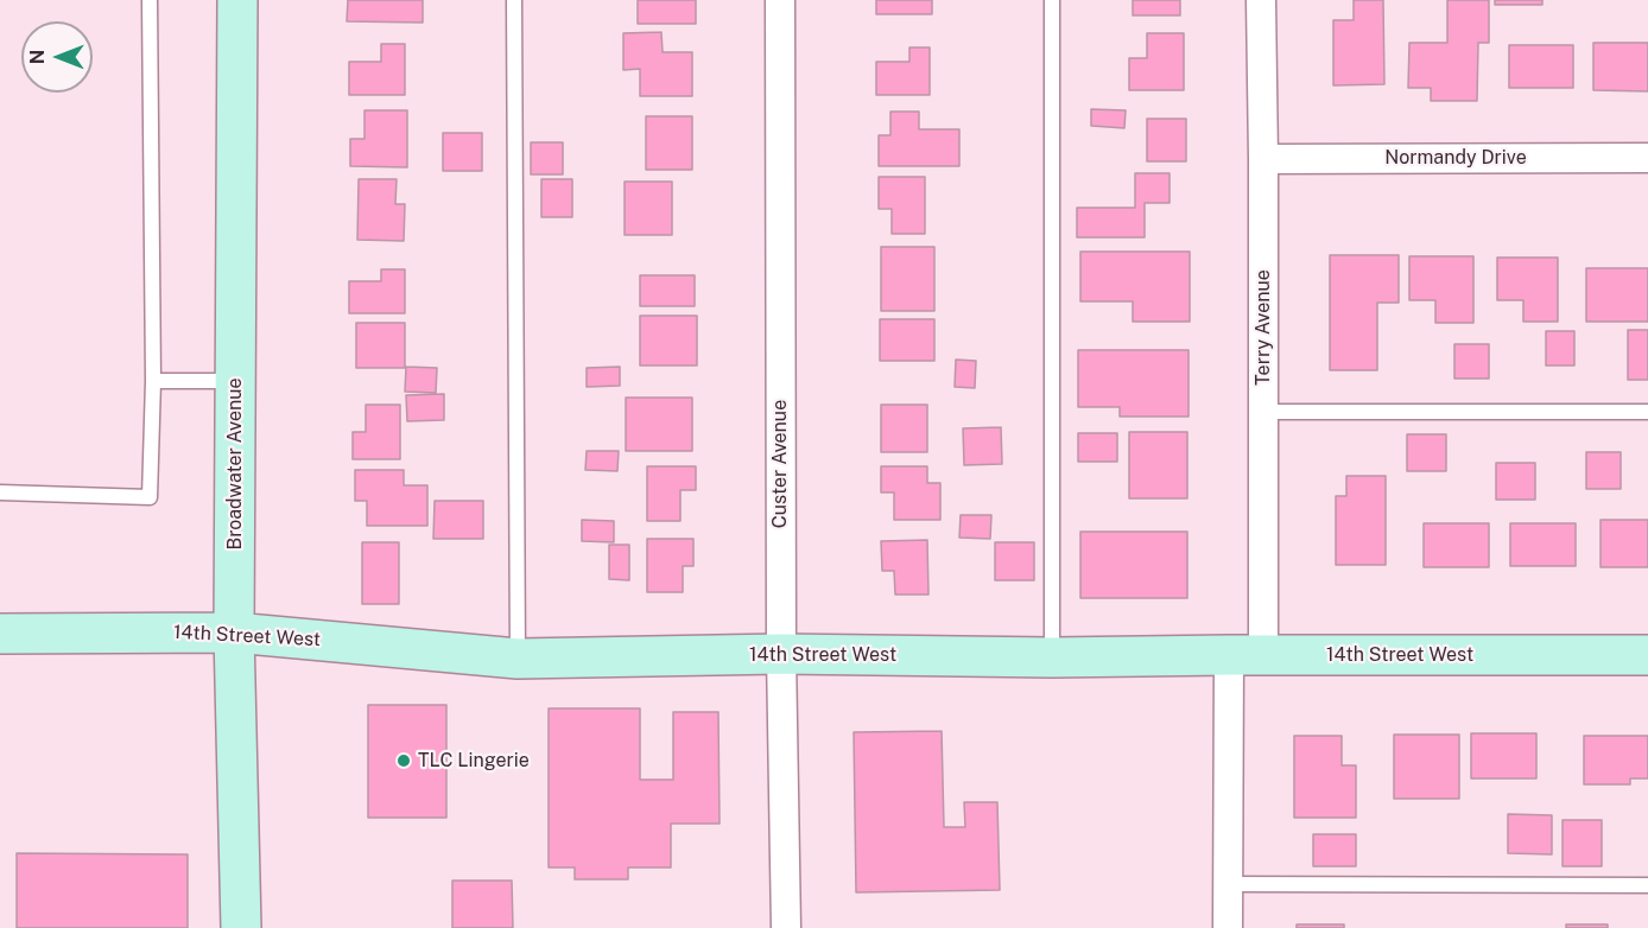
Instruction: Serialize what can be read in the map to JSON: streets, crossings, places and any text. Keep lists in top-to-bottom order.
{
  "streets": {
    "street": [
      "Normandy Drive",
      "Terry Avenue",
      "Broadwater Avenue",
      "Custer Avenue",
      "14th Street West"
    ]
  },
  "crossings": [
    ["Normandy Drive", "Terry Avenue"],
    ["Terry Avenue", "14th Street West"],
    ["Broadwater Avenue", "14th Street West"],
    ["Custer Avenue", "14th Street West"]
  ],
  "places": ["TLC Lingerie"],
  "north": "left"
}
